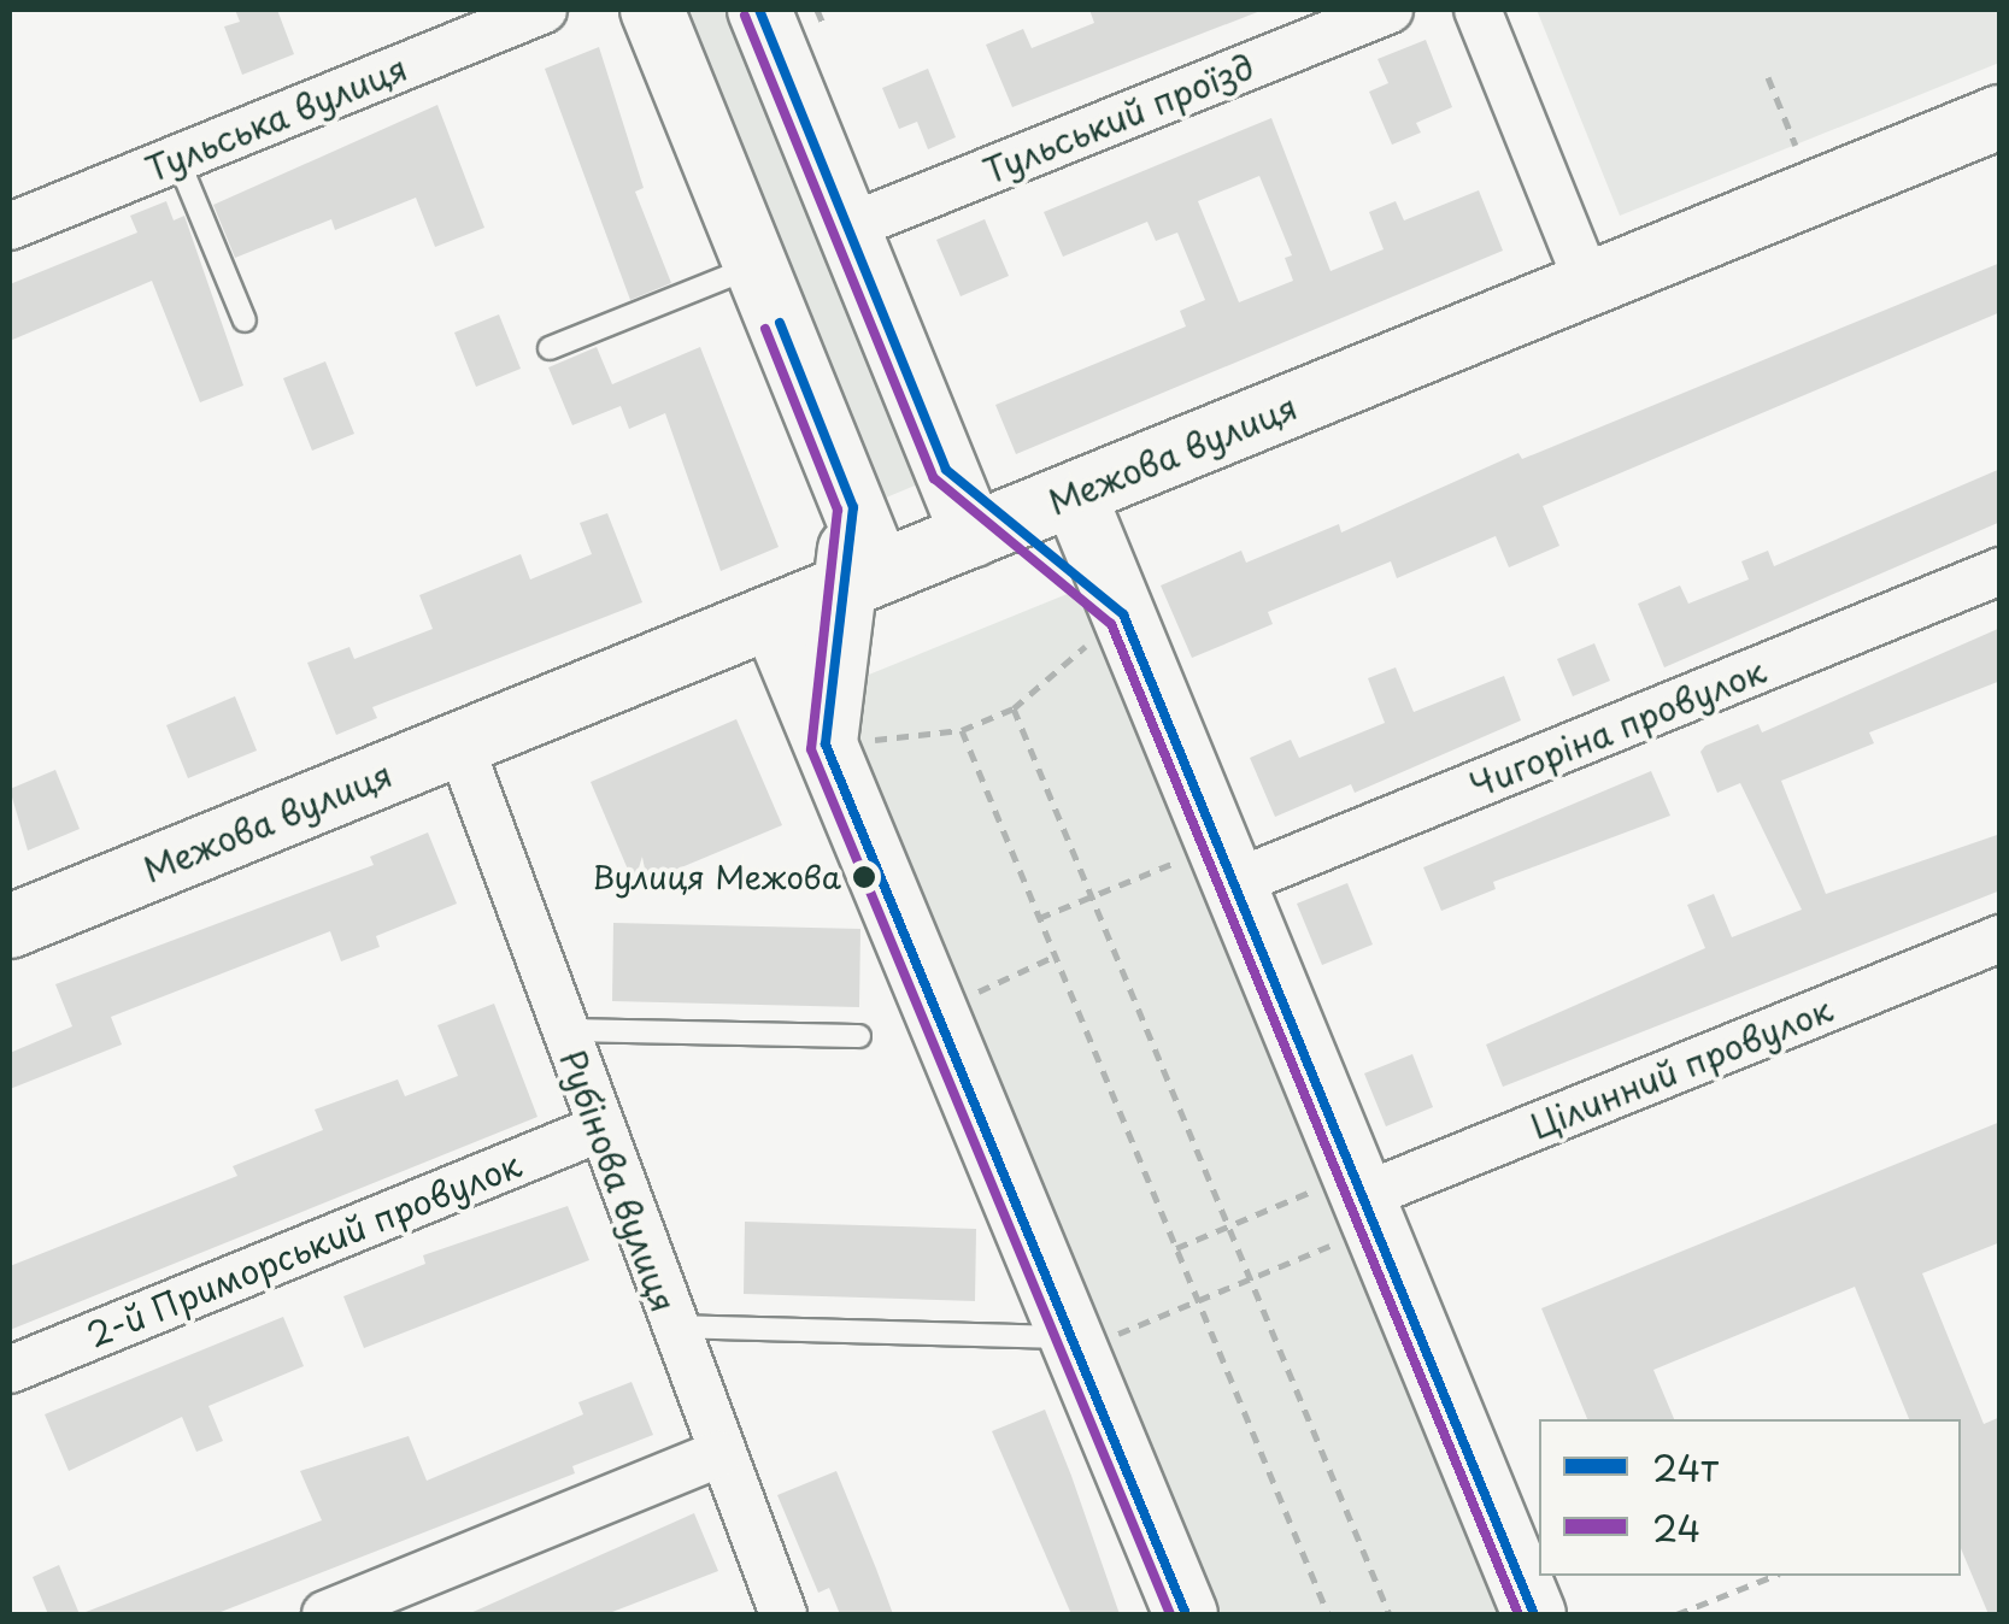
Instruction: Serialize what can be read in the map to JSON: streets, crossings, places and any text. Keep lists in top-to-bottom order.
{
  "streets": {
    "street": [
      "Тульська вулиця",
      "Тульський проїзд",
      "Межова вулиця",
      "Чигоріна провулок",
      "Цілинний провулок",
      "Рубінова вулиця",
      "2-й Приморський провулок"
    ]
  },
  "crossings": [
    ["Межова вулиця", "Рубінова вулиця"],
    ["Рубінова вулиця", "2-й Приморський провулок"]
  ],
  "places": ["Вулиця Межова"],
  "lines": ["transit line 24т", "transit line 24"],
  "legend": ["24т", "24"]
}
